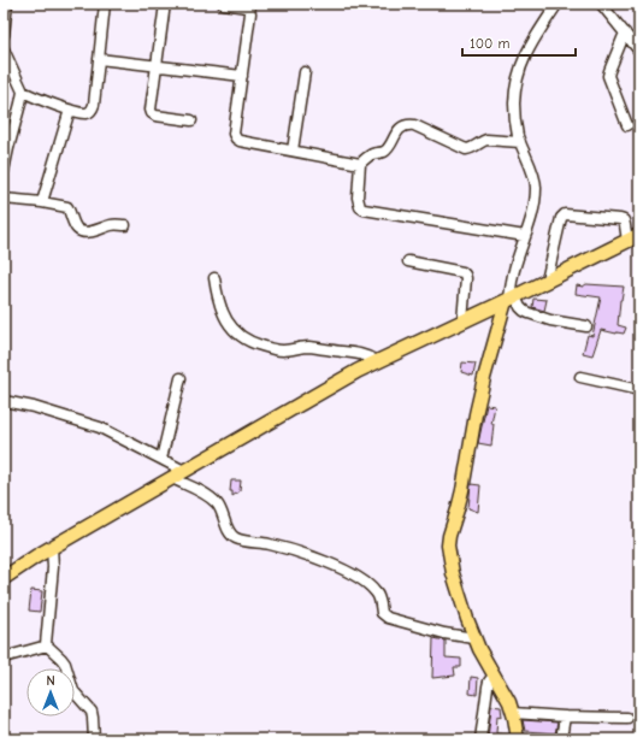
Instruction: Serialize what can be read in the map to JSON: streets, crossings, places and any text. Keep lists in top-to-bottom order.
{
  "scale_bar": "100 m",
  "north": "top"
}
